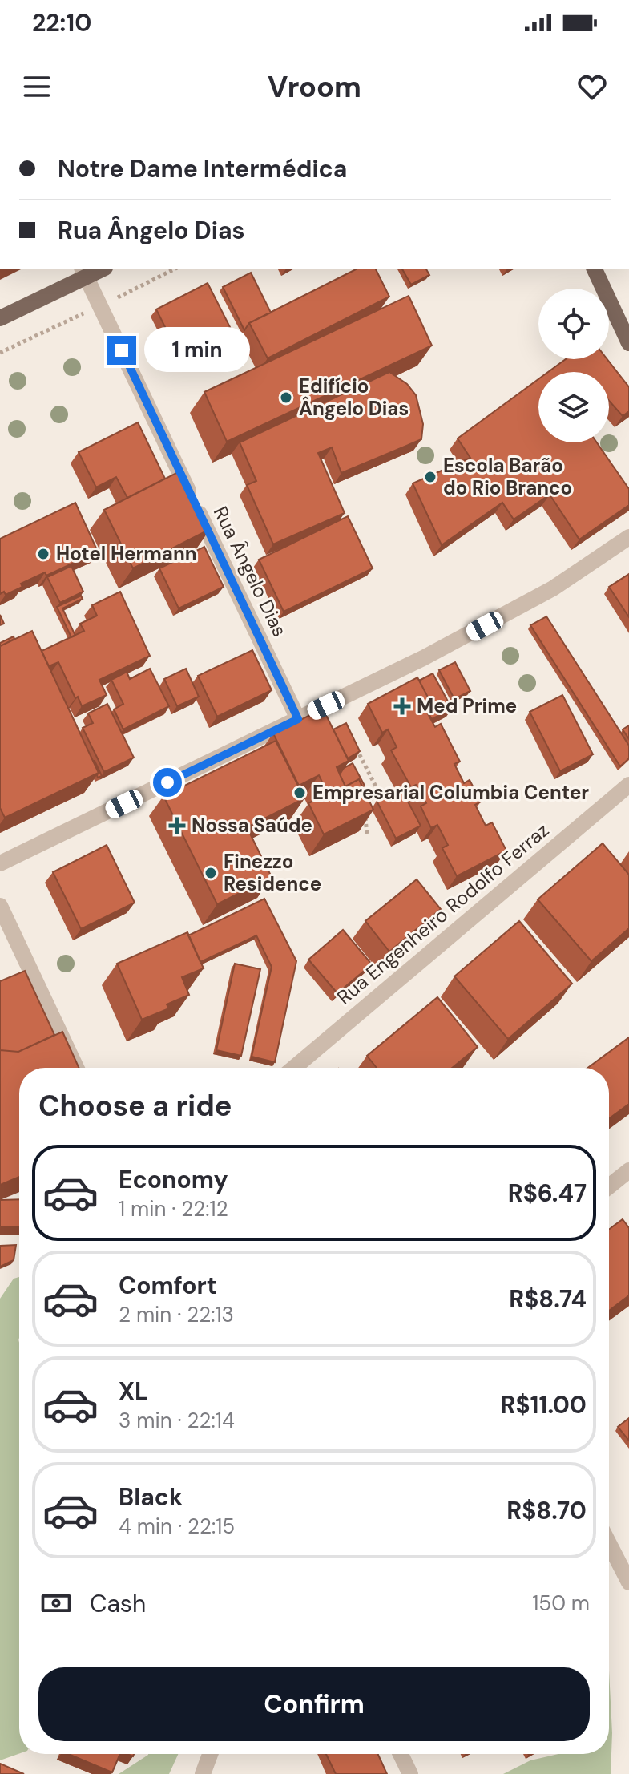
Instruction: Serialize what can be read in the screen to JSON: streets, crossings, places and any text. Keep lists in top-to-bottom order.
{
  "streets": {
    "street": ["Rua Ângelo Dias", "Rua Engenheiro Rodolfo Ferraz"]
  },
  "places": {
    "other": [
      "Edifício Ângelo Dias",
      "Escola Barão do Rio Branco",
      "Hotel Hermann",
      "Empresarial Columbia Center",
      "Finezzo Residence"
    ],
    "health": ["Med Prime", "Nossa Saúde"]
  },
  "page": {
    "status": "22:10",
    "header": "Vroom",
    "banner": ["Notre Dame Intermédica", "Rua Ângelo Dias"],
    "bubble": "1 min",
    "heading": "Choose a ride",
    "list": [
      {
        "name": "Economy",
        "note": "1 min · 22:12",
        "value": "R$6.47"
      },
      {
        "name": "Comfort",
        "note": "2 min · 22:13",
        "value": "R$8.74"
      },
      {
        "name": "XL",
        "note": "3 min · 22:14",
        "value": "R$11.00"
      },
      {
        "name": "Black",
        "note": "4 min · 22:15",
        "value": "R$8.70"
      }
    ],
    "pay": ["Cash", "150 m"],
    "buttons": "Confirm"
  }
}
